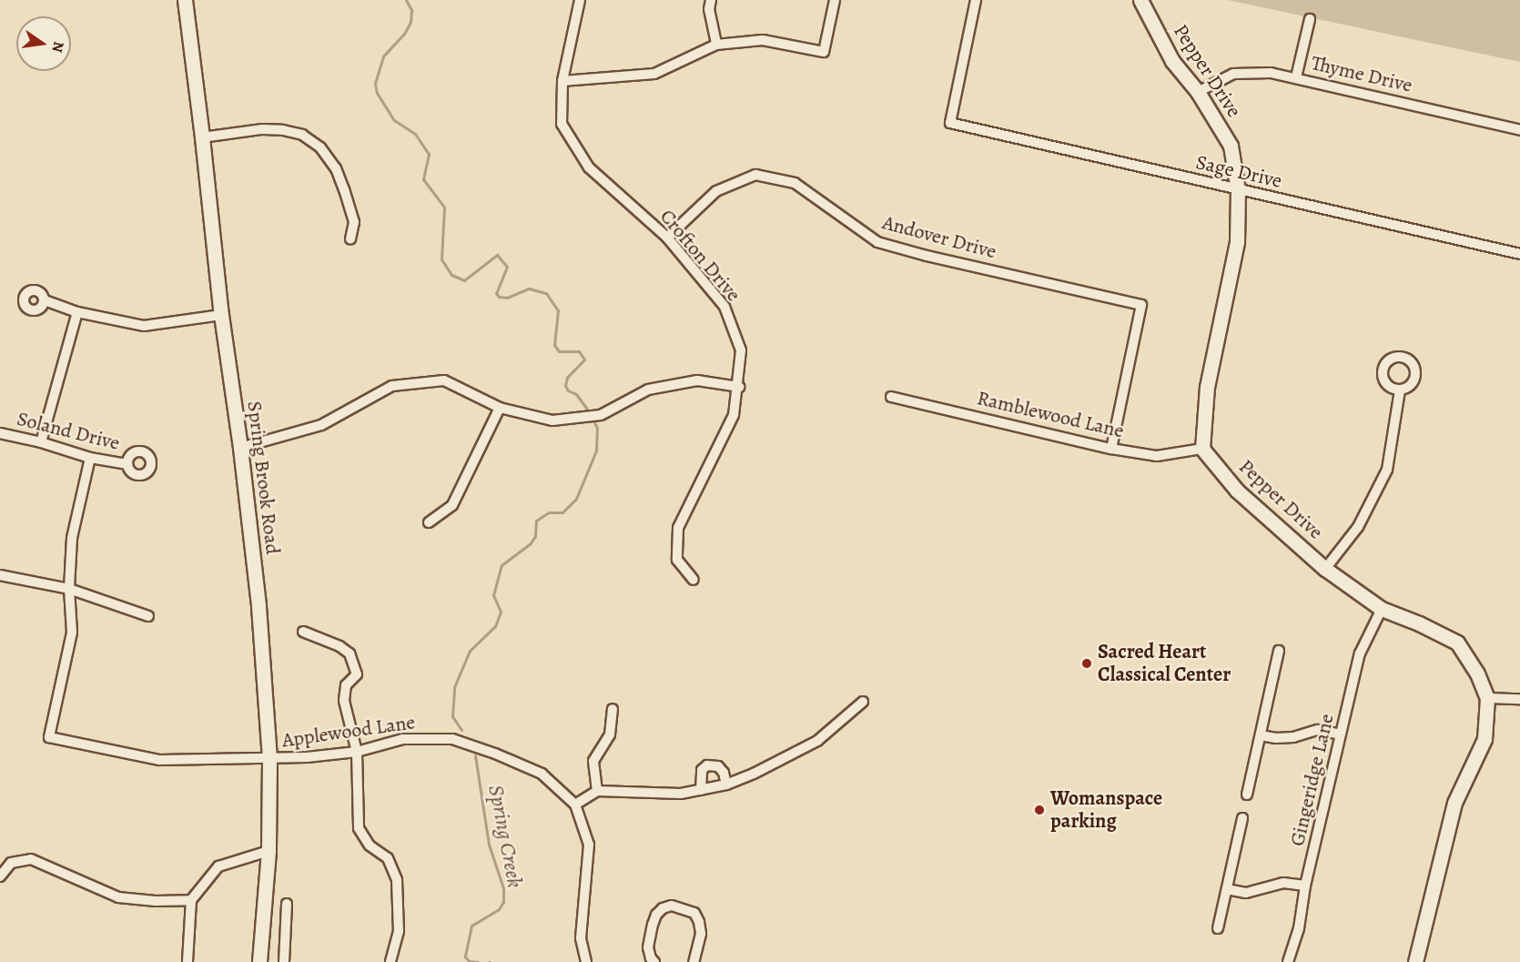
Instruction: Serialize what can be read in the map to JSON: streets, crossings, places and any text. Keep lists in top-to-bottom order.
{
  "streets": {
    "street": [
      "Pepper Drive",
      "Thyme Drive",
      "Sage Drive",
      "Andover Drive",
      "Crofton Drive",
      "Ramblewood Lane",
      "Soland Drive",
      "Spring Brook Road",
      "Applewood Lane",
      "Gingeridge Lane"
    ]
  },
  "crossings": [
    ["Pepper Drive", "Thyme Drive"],
    ["Pepper Drive", "Sage Drive"],
    ["Pepper Drive", "Ramblewood Lane"],
    ["Pepper Drive", "Gingeridge Lane"],
    ["Andover Drive", "Crofton Drive"],
    ["Andover Drive", "Ramblewood Lane"],
    ["Spring Brook Road", "Applewood Lane"]
  ],
  "water": ["Spring Creek"],
  "places": ["Sacred Heart Classical Center", "Womanspace parking"],
  "north": "right"
}
